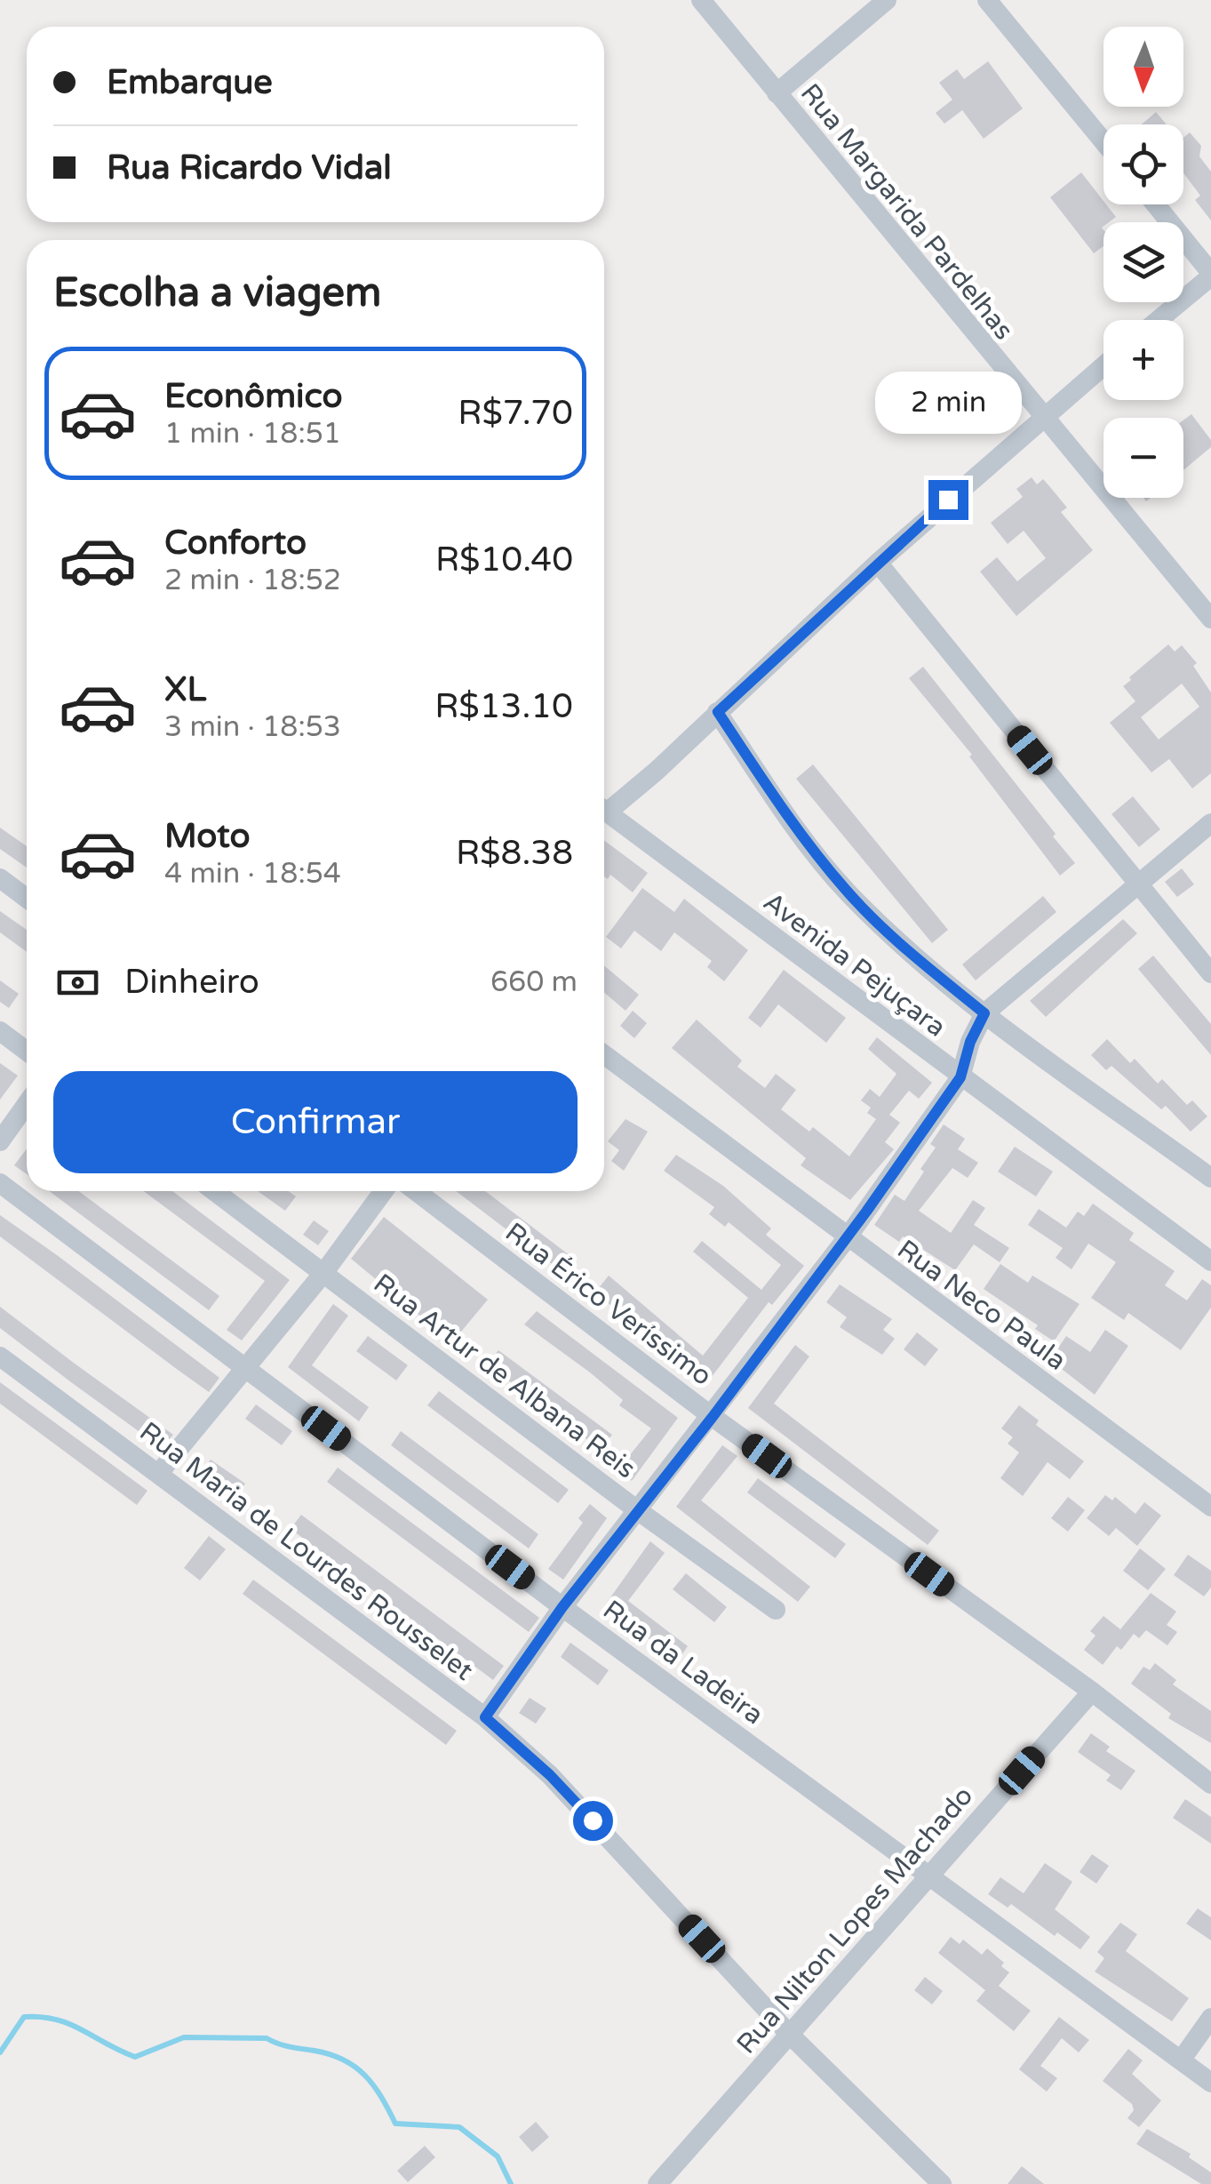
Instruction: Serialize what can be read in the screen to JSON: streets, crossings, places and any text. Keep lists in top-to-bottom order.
{
  "streets": {
    "street": [
      "Rua Margarida Pardelhas",
      "Avenida Pejuçara",
      "Rua Érico Veríssimo",
      "Rua Neco Paula",
      "Rua Artur de Albana Reis",
      "Rua Maria de Lourdes Rousselet",
      "Rua da Ladeira",
      "Rua Nilton Lopes Machado"
    ]
  },
  "crossings": [
    ["Rua Érico Veríssimo", "Rua Nilton Lopes Machado"],
    ["Rua Maria de Lourdes Rousselet", "Rua Nilton Lopes Machado"],
    ["Rua da Ladeira", "Rua Nilton Lopes Machado"]
  ],
  "north": "bottom",
  "page": {
    "map_buttons": ["+", "−"],
    "banner": ["Embarque", "Rua Ricardo Vidal"],
    "heading": "Escolha a viagem",
    "list": [
      {
        "name": "Econômico",
        "note": "1 min · 18:51",
        "value": "R$7.70"
      },
      {
        "name": "Conforto",
        "note": "2 min · 18:52",
        "value": "R$10.40"
      },
      {
        "name": "XL",
        "note": "3 min · 18:53",
        "value": "R$13.10"
      },
      {
        "name": "Moto",
        "note": "4 min · 18:54",
        "value": "R$8.38"
      }
    ],
    "bubble": "2 min",
    "pay": ["Dinheiro", "660 m"],
    "buttons": "Confirmar"
  }
}
